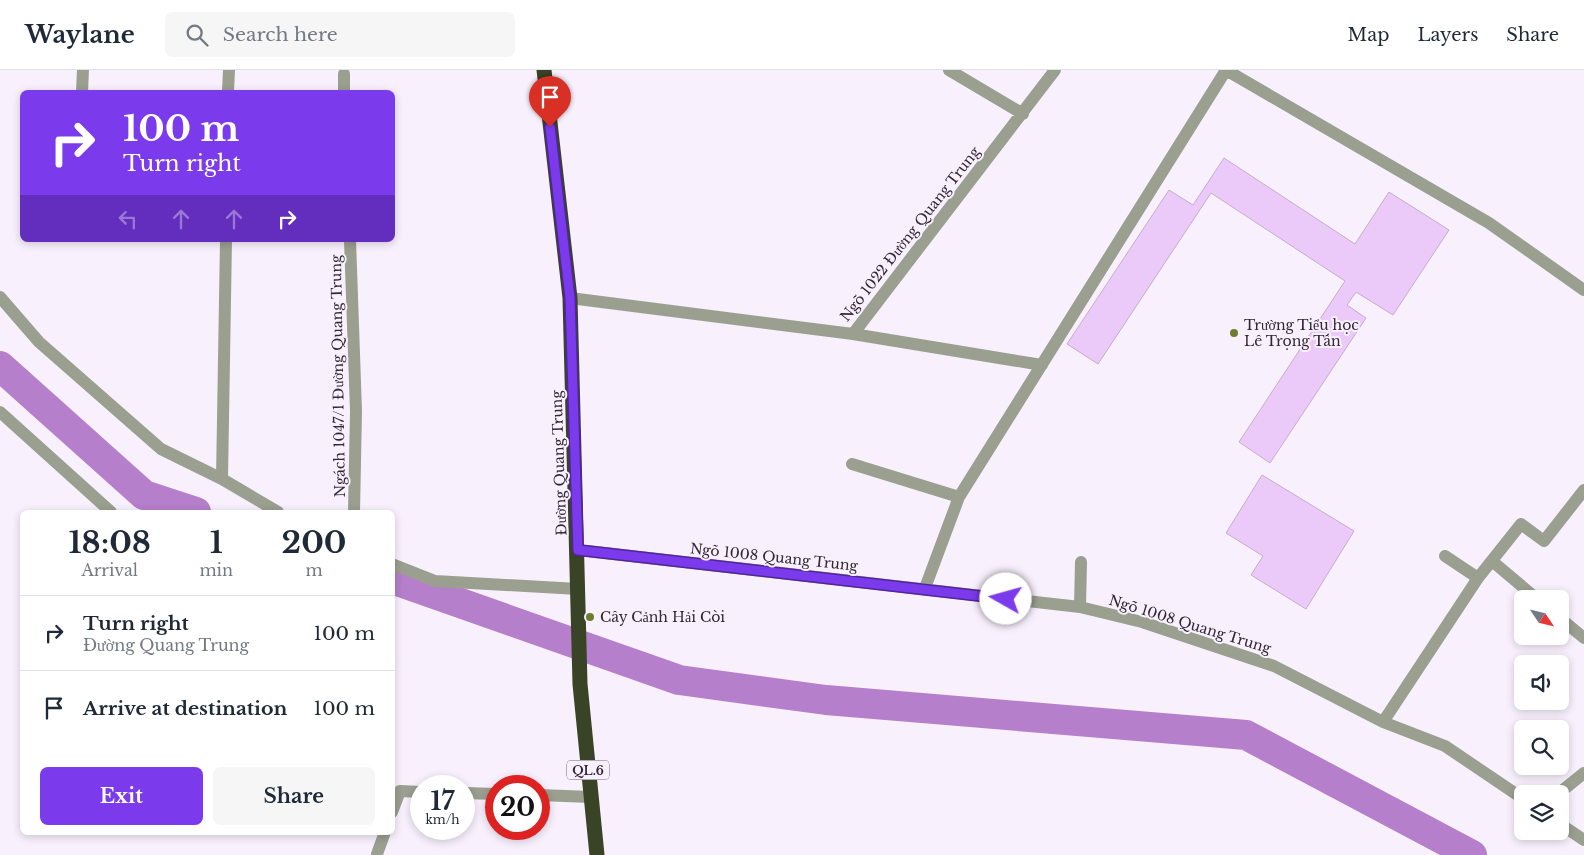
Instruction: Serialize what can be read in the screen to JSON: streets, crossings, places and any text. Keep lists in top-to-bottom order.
{
  "streets": {
    "highway": ["Đường Quang Trung", "QL.6"],
    "lane": ["Ngõ 1022 Đường Quang Trung", "Ngách 1047/1 Đường Quang Trung", "Ngõ 1008 Quang Trung"]
  },
  "crossings": [
    ["Ngõ 1022 Đường Quang Trung", "Đường Quang Trung"],
    ["Đường Quang Trung", "Ngõ 1008 Quang Trung"]
  ],
  "places": ["Trường Tiểu học Lê Trọng Tấn", "Cây Cảnh Hải Còi"],
  "north": "bottom right",
  "page": {
    "header": "Waylane",
    "search": "Search here",
    "nav": ["Map", "Layers", "Share"],
    "turn": ["100 m", "Turn right"],
    "eta": [
      "18:08",
      "Arrival",
      "1",
      "min",
      "200",
      "m"
    ],
    "list": [
      {
        "name": "Turn right",
        "note": "Đường Quang Trung",
        "value": "100 m"
      },
      {
        "name": "Arrive at destination",
        "value": "100 m"
      }
    ],
    "buttons": ["Exit", "Share"],
    "speed": "17 km/h",
    "limit": "20"
  }
}
